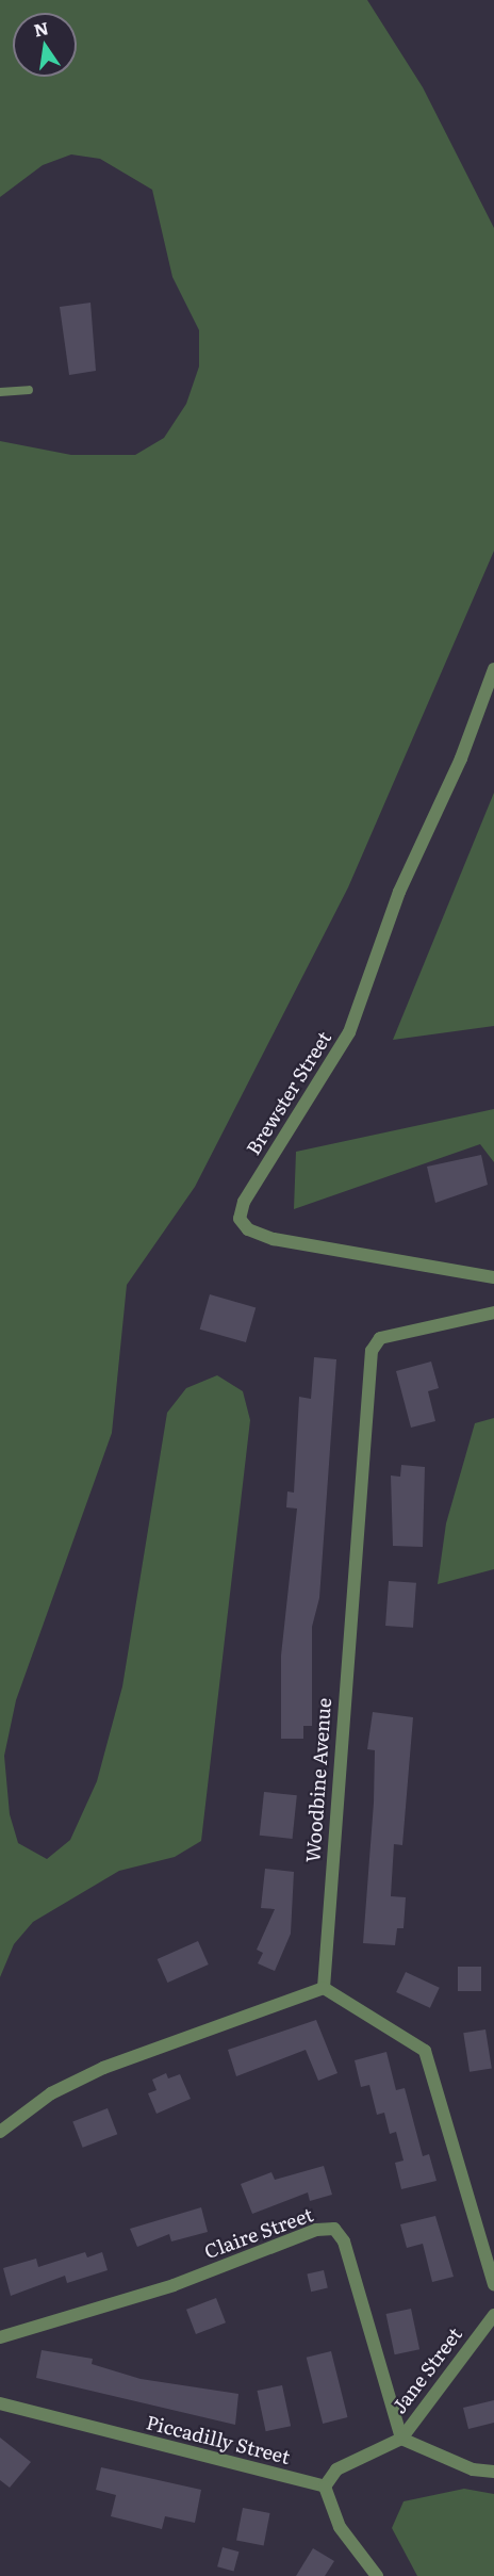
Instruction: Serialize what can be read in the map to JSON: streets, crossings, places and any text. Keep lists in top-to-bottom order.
{
  "streets": {
    "street": [
      "Brewster Street",
      "Woodbine Avenue",
      "Claire Street",
      "Jane Street",
      "Piccadilly Street"
    ]
  },
  "crossings": [
    ["Claire Street", "Jane Street"],
    ["Jane Street", "Piccadilly Street"]
  ],
  "north": "top"
}
